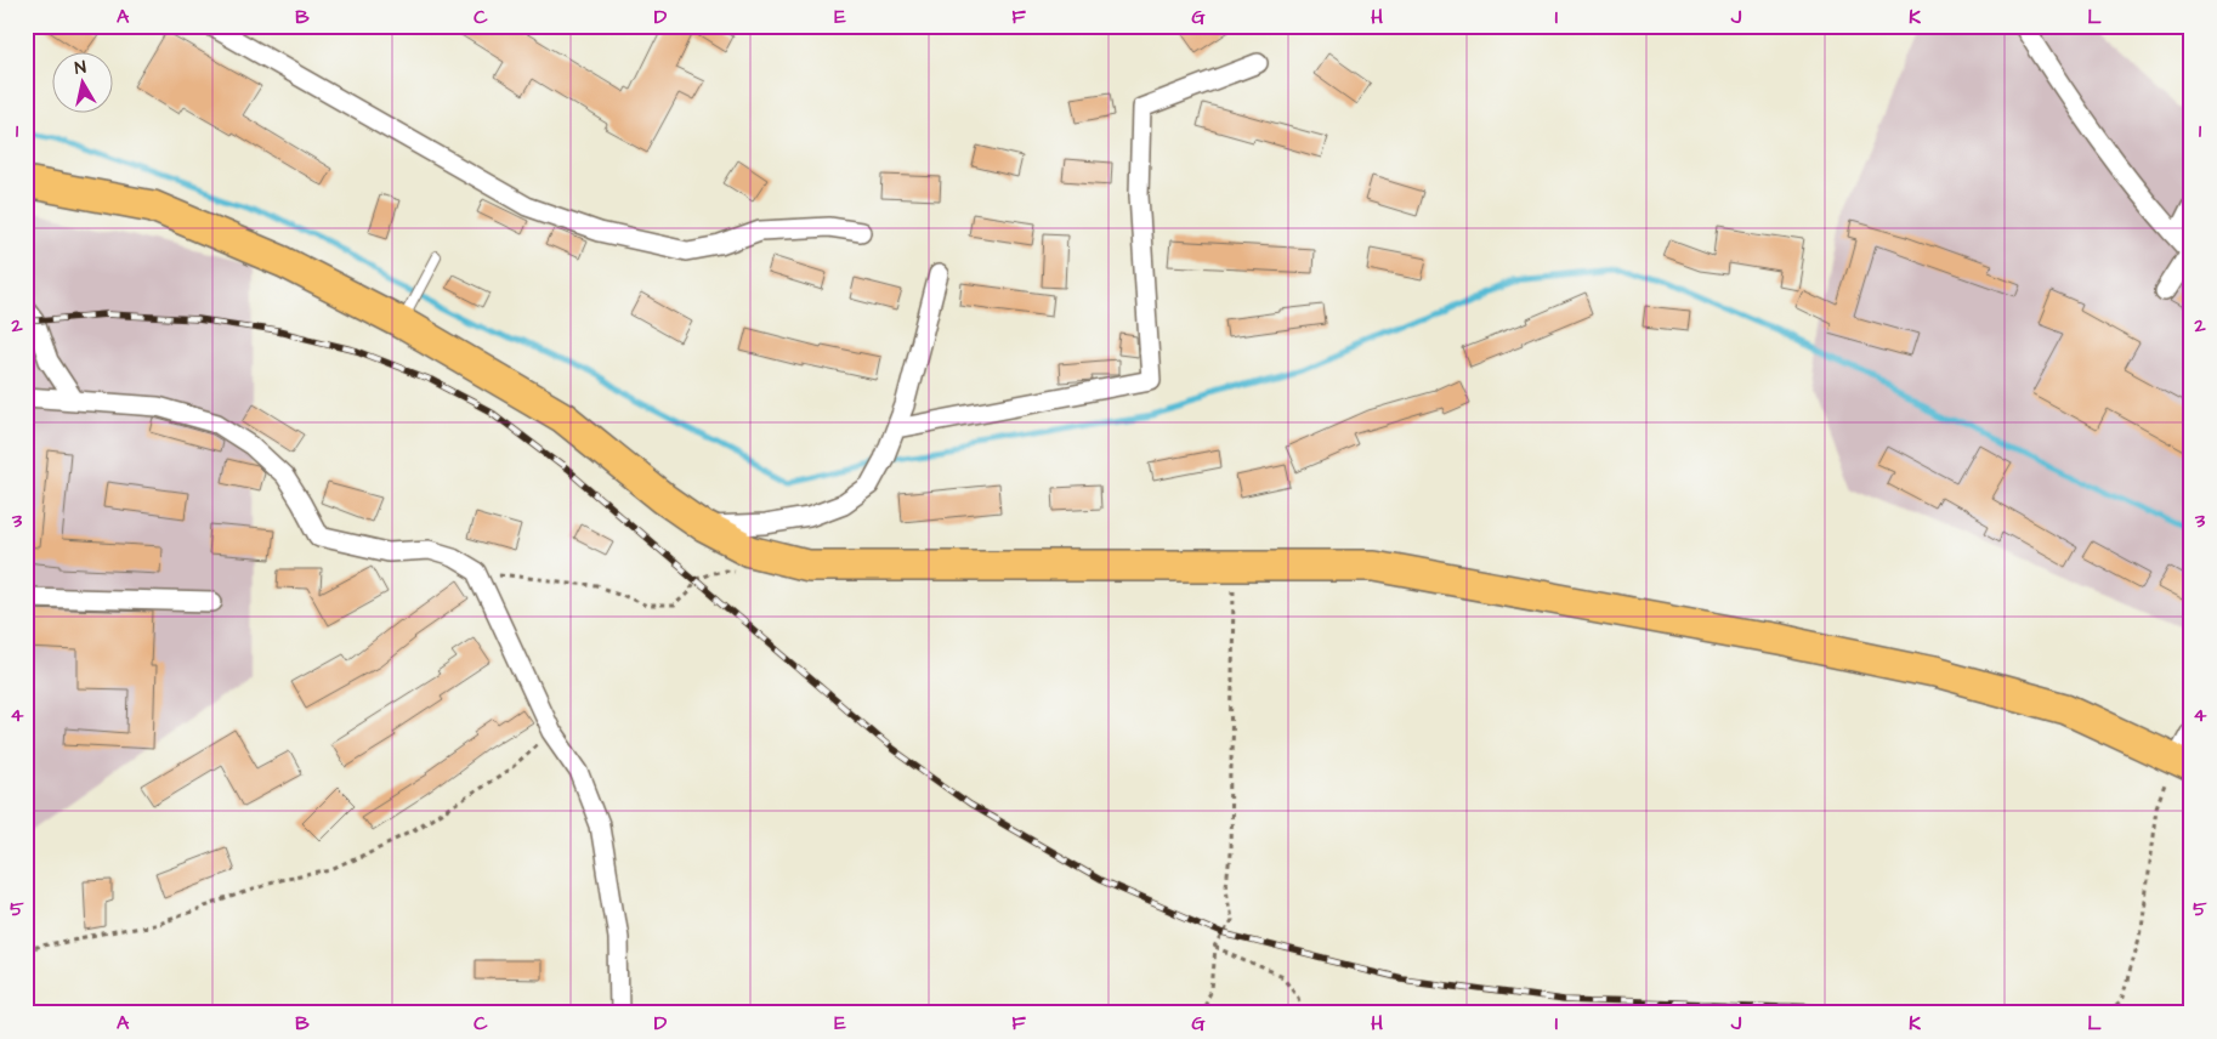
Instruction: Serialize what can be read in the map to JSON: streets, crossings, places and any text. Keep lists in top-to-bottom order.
{
  "north": "top",
  "grid": {
    "columns": [
      "A",
      "B",
      "C",
      "D",
      "E",
      "F",
      "G",
      "H",
      "I",
      "J",
      "K",
      "L"
    ],
    "rows": [
      "1",
      "2",
      "3",
      "4",
      "5"
    ]
  }
}
